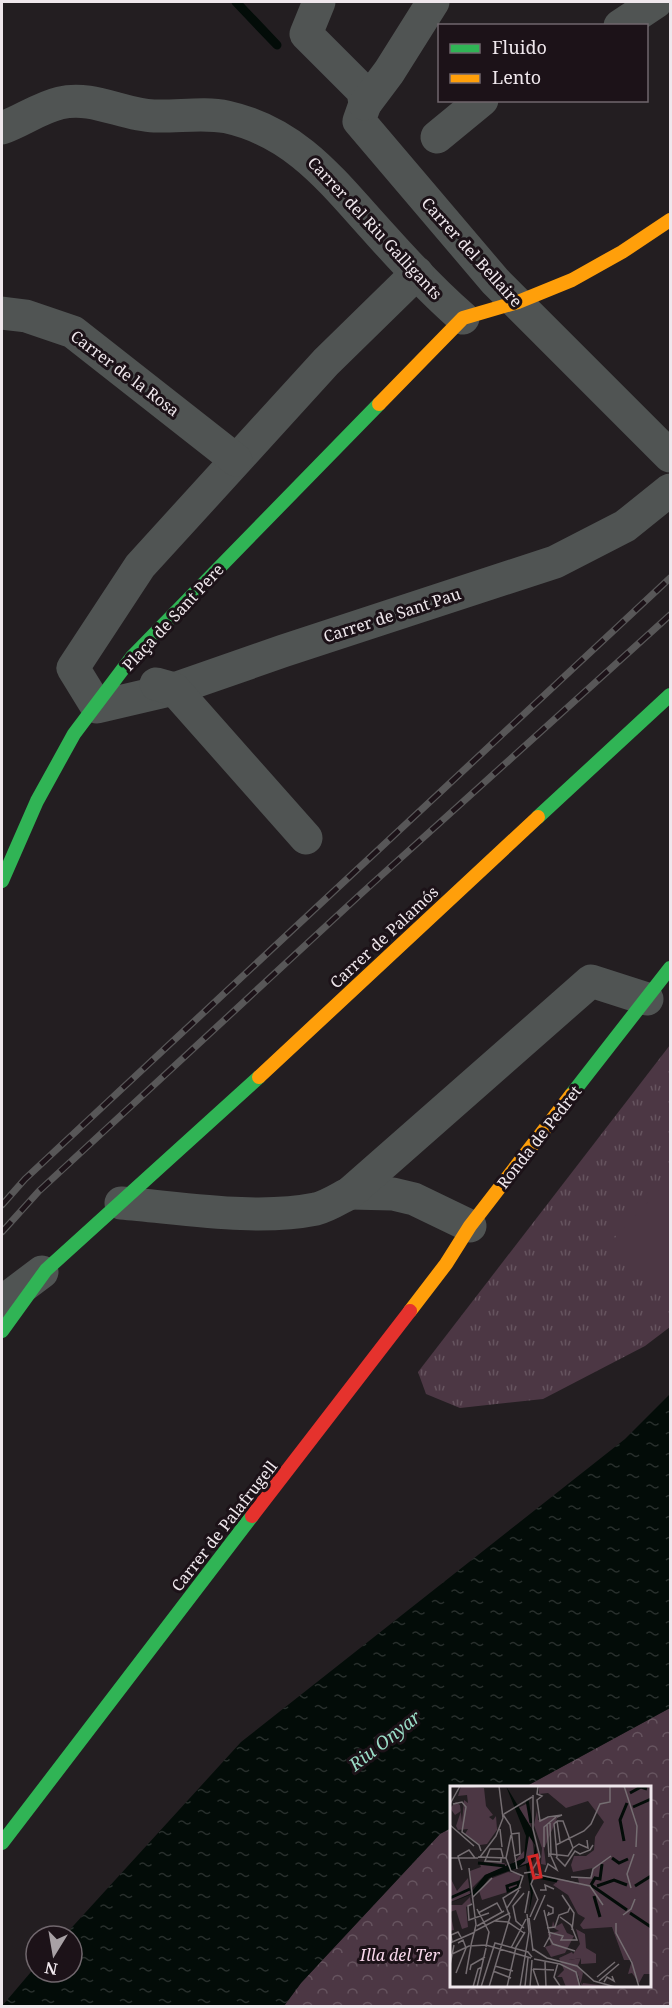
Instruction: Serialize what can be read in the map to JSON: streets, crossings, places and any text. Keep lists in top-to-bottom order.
{
  "streets": {
    "street": [
      "Carrer del Riu Galligants",
      "Carrer del Bellaire",
      "Carrer de la Rosa",
      "Carrer de Sant Pau",
      "Plaça de Sant Pere",
      "Carrer de Palamós",
      "Ronda de Pedret",
      "Carrer de Palafrugell"
    ]
  },
  "crossings": [
    ["Carrer del Riu Galligants", "Plaça de Sant Pere"],
    ["Carrer de Sant Pau", "Plaça de Sant Pere"],
    ["Ronda de Pedret", "Carrer de Palafrugell"]
  ],
  "water": ["Riu Onyar"],
  "parks": ["Illa del Ter"],
  "legend": ["Fluido", "Lento"],
  "north": "bottom"
}
